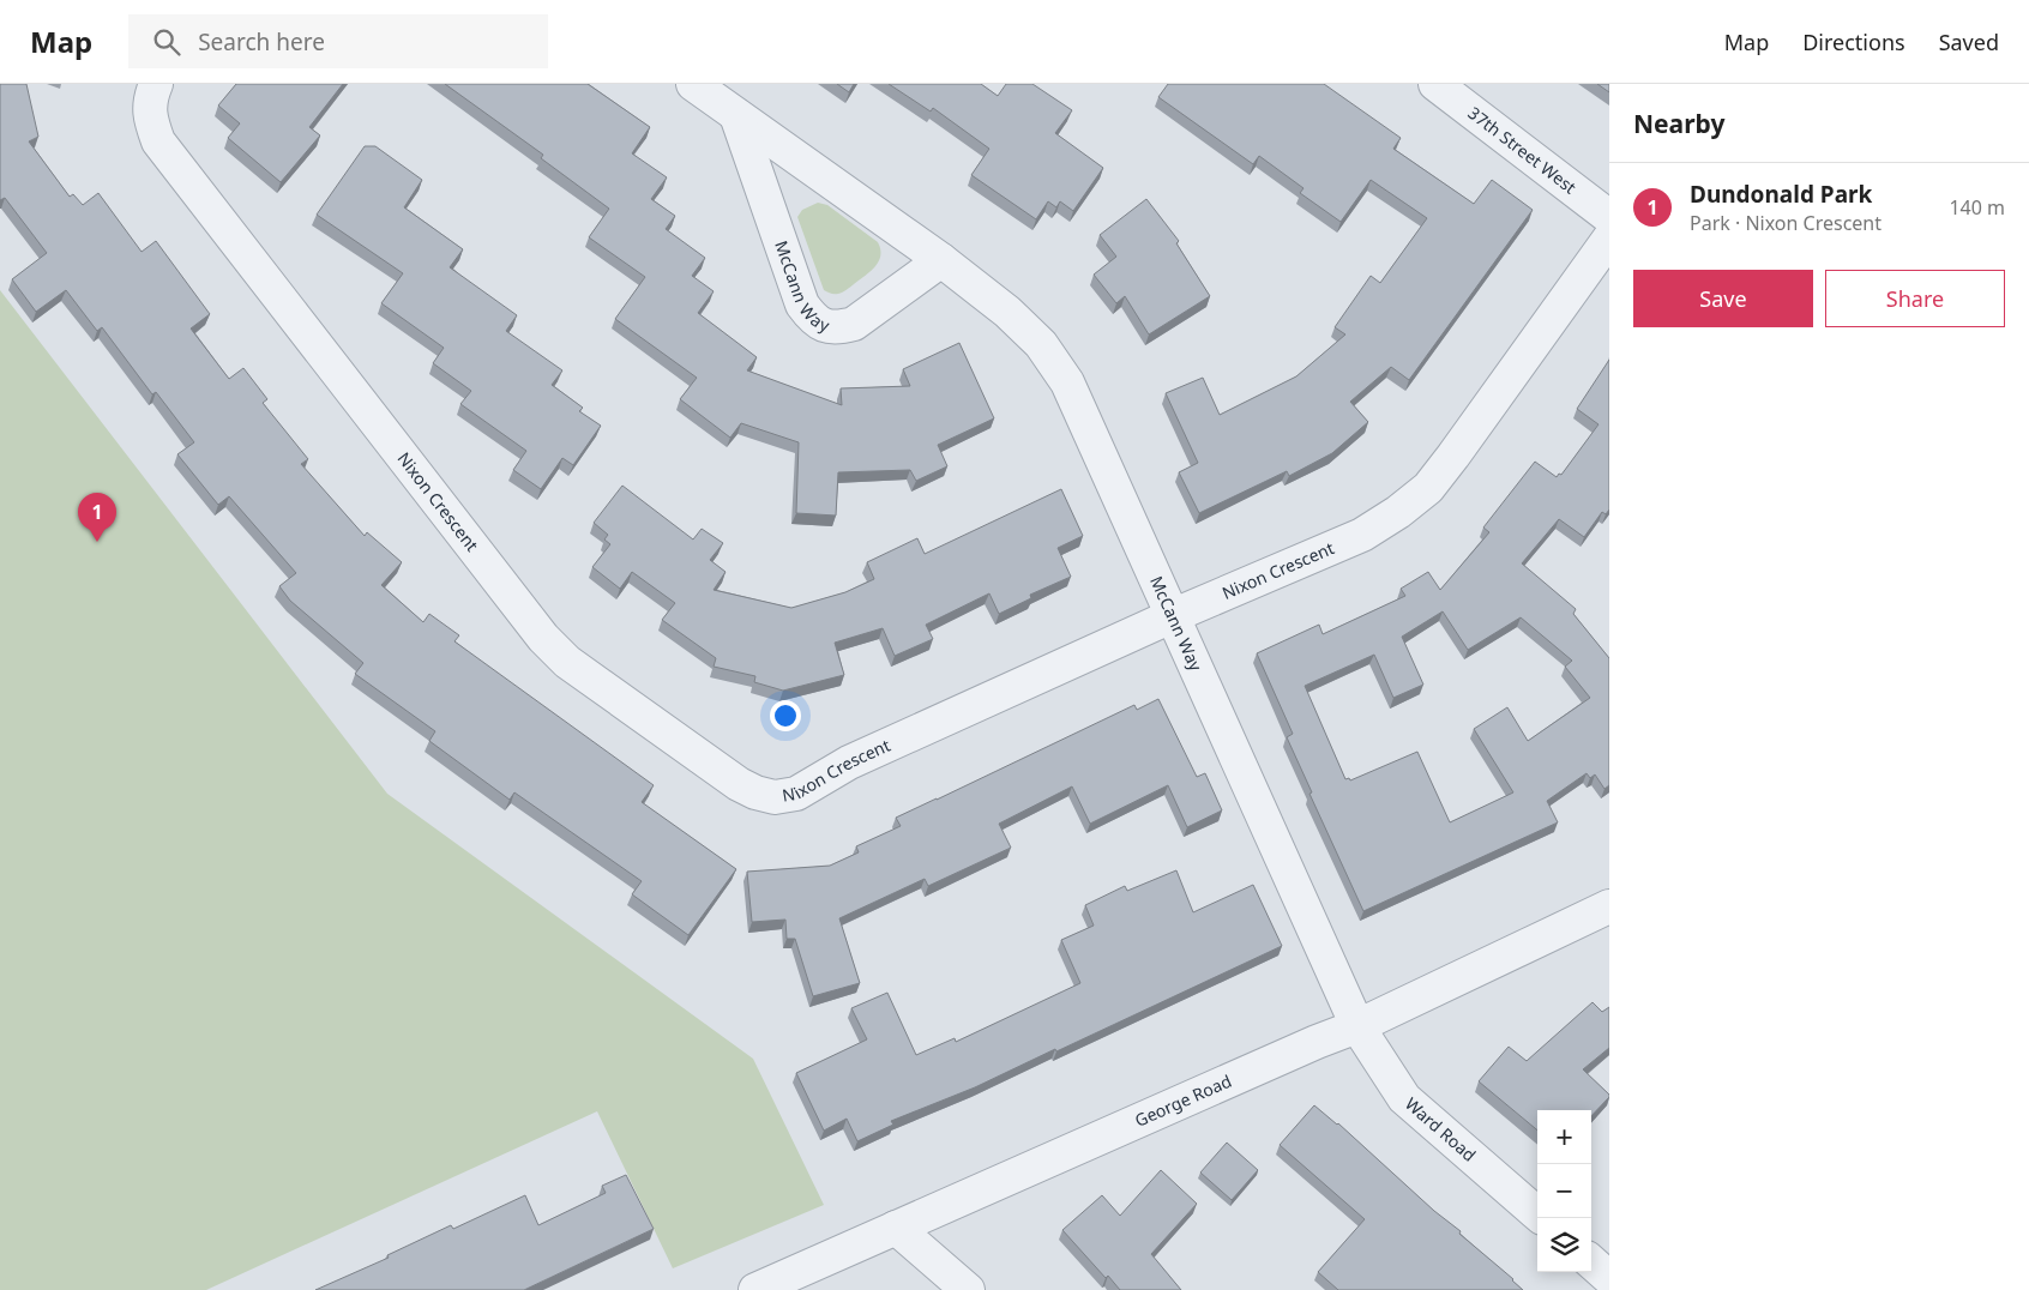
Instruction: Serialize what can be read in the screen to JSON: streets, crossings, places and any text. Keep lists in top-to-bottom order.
{
  "streets": {
    "street": [
      "37th Street West",
      "McCann Way",
      "Nixon Crescent",
      "George Road",
      "Ward Road"
    ]
  },
  "crossings": [
    ["McCann Way", "Nixon Crescent"],
    ["McCann Way", "George Road"],
    ["McCann Way", "Ward Road"],
    ["George Road", "Ward Road"]
  ],
  "page": {
    "header": "Map",
    "search": "Search here",
    "nav": ["Map", "Directions", "Saved"],
    "heading": "Nearby",
    "list": [
      {
        "mark": "1",
        "name": "Dundonald Park",
        "note": "Park · Nixon Crescent",
        "value": "140 m"
      }
    ],
    "buttons": ["Save", "Share"],
    "pins": "1",
    "map_buttons": ["+", "−"]
  }
}
